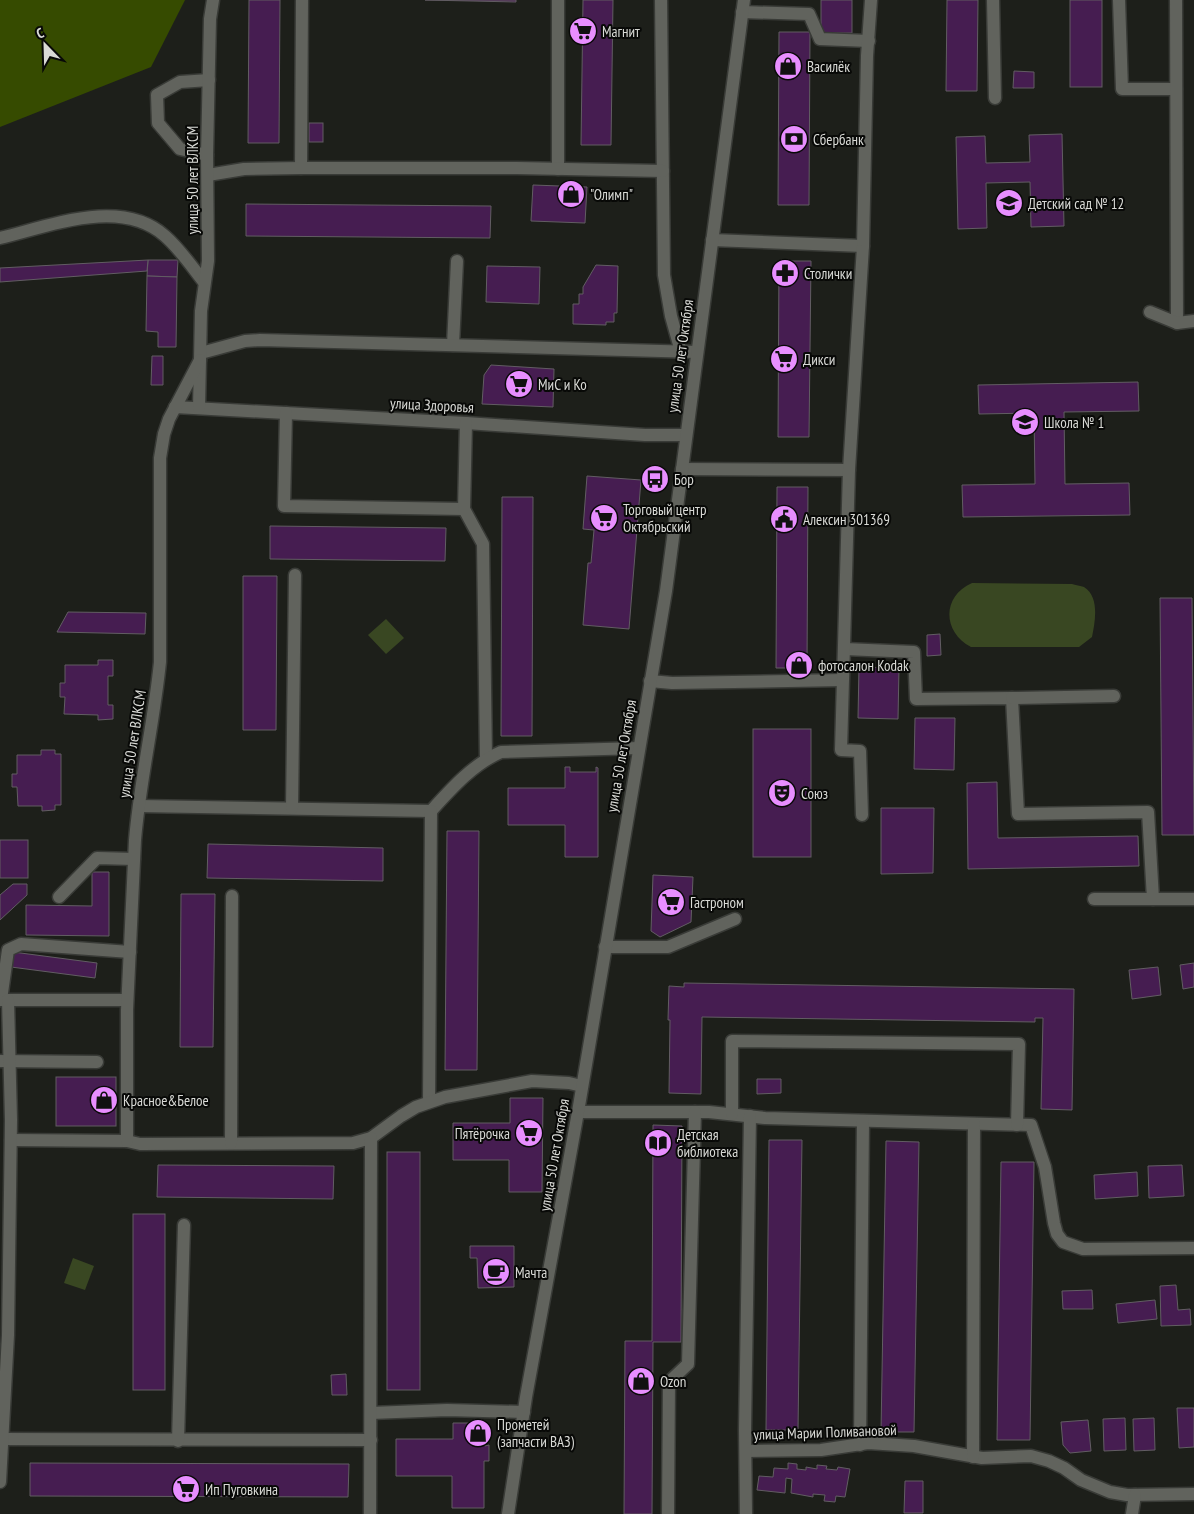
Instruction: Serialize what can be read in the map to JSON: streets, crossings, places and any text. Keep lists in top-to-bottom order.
{
  "streets": {
    "street": [
      "улица 50 лет ВЛКСМ",
      "улица 50 лет Октября",
      "улица Здоровья",
      "улица Марии Поливановой"
    ]
  },
  "crossings": [
    ["улица 50 лет ВЛКСМ", "улица Здоровья"],
    ["улица 50 лет Октября", "улица Здоровья"]
  ],
  "places": {
    "supermarket": [
      "Магнит",
      "Дикси",
      "МиС и Ко",
      "Торговый центр Октябрьский",
      "Гастроном",
      "Пятёрочка",
      "Ип Пуговкина"
    ],
    "shop": [
      "Василёк",
      "\"Олимп\"",
      "фотосалон Kodak",
      "Красное&Белое",
      "Ozon",
      "Прометей (запчасти ВАЗ)"
    ],
    "bank": ["Сбербанк"],
    "school or university": ["Детский сад № 12", "Школа № 1"],
    "pharmacy": ["Столички"],
    "bus stop": ["Бор"],
    "public building": ["Алексин 301369"],
    "theatre": ["Союз"],
    "library": ["Детская библиотека"],
    "cafe": ["Мачта"]
  },
  "north": "top left"
}
